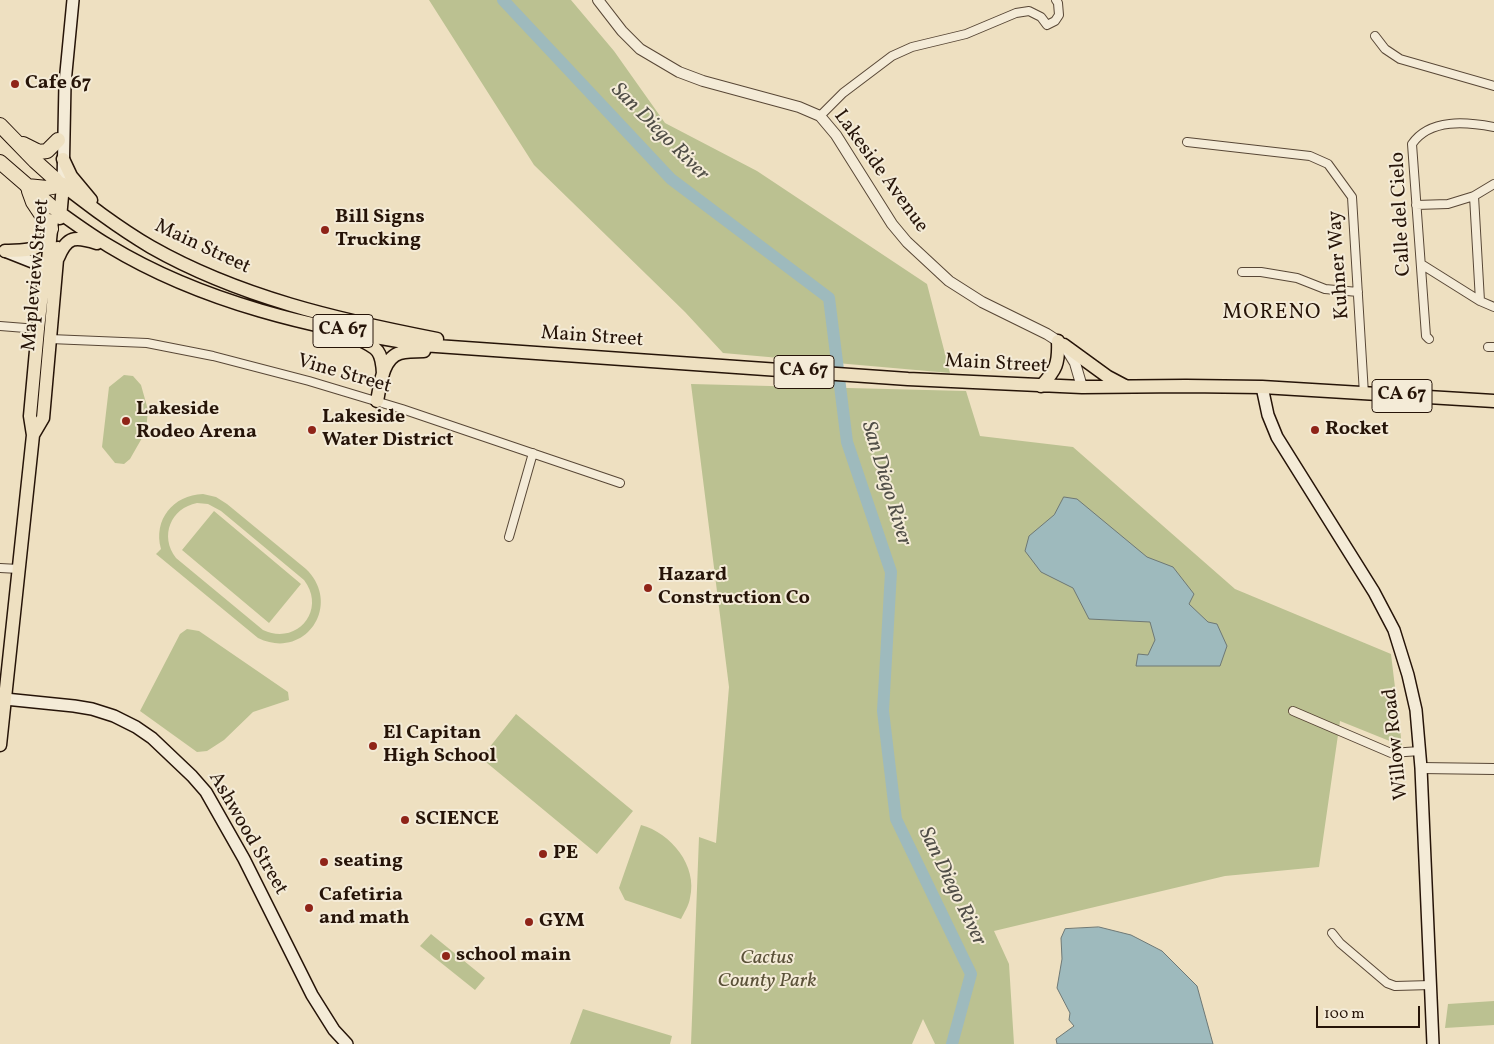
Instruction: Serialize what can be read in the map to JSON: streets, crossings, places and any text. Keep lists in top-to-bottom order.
{
  "streets": {
    "highway": ["CA 67"],
    "main road": [
      "Main Street",
      "Mapleview Street",
      "Willow Road",
      "Ashwood Street"
    ],
    "street": [
      "Lakeside Avenue",
      "Calle del Cielo",
      "Kuhner Way",
      "Vine Street"
    ]
  },
  "crossings": [
    ["Lakeside Avenue", "Main Street"],
    ["Main Street", "Kuhner Way"],
    ["Main Street", "Mapleview Street"],
    ["Main Street", "CA 67"],
    ["Main Street", "Willow Road"],
    ["Mapleview Street", "CA 67"],
    ["Mapleview Street", "Vine Street"],
    ["Mapleview Street", "Ashwood Street"]
  ],
  "districts": ["MORENO"],
  "water": ["San Diego River"],
  "parks": ["Cactus County Park"],
  "places": [
    "Cafe 67",
    "Bill Signs Trucking",
    "Lakeside Rodeo Arena",
    "Lakeside Water District",
    "Rocket",
    "Hazard Construction Co",
    "El Capitan High School",
    "SCIENCE",
    "PE",
    "seating",
    "Cafetiria and math",
    "GYM",
    "school main"
  ],
  "scale_bar": "100 m"
}
